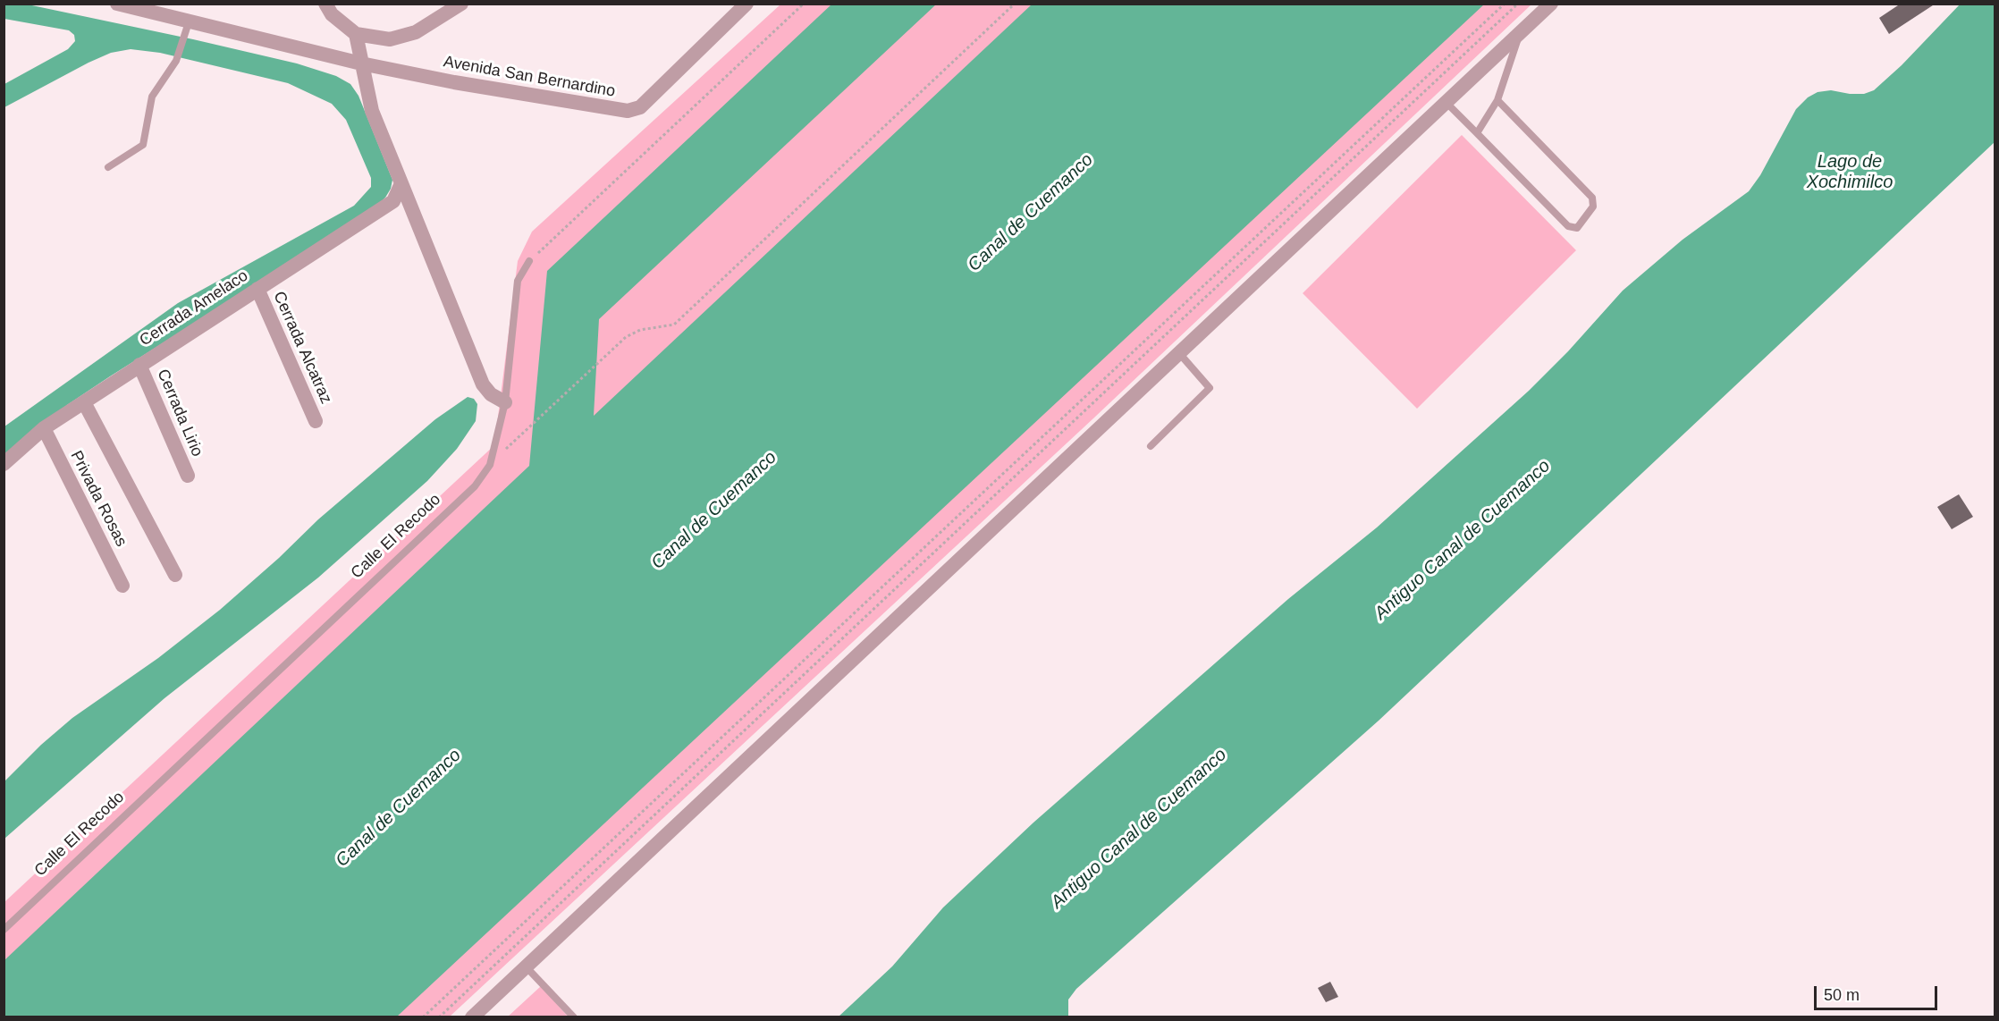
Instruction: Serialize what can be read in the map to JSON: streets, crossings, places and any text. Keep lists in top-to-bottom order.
{
  "streets": {
    "street": [
      "Avenida San Bernardino",
      "Cerrada Amelaco",
      "Cerrada Alcatraz",
      "Cerrada Lirio",
      "Privada Rosas"
    ],
    "lane": ["Calle El Recodo"]
  },
  "crossings": [
    ["Cerrada Amelaco", "Cerrada Alcatraz"],
    ["Cerrada Amelaco", "Cerrada Lirio"],
    ["Cerrada Amelaco", "Privada Rosas"]
  ],
  "water": ["Lago de Xochimilco", "Canal de Cuemanco", "Antiguo Canal de Cuemanco"],
  "scale_bar": "50 m"
}
